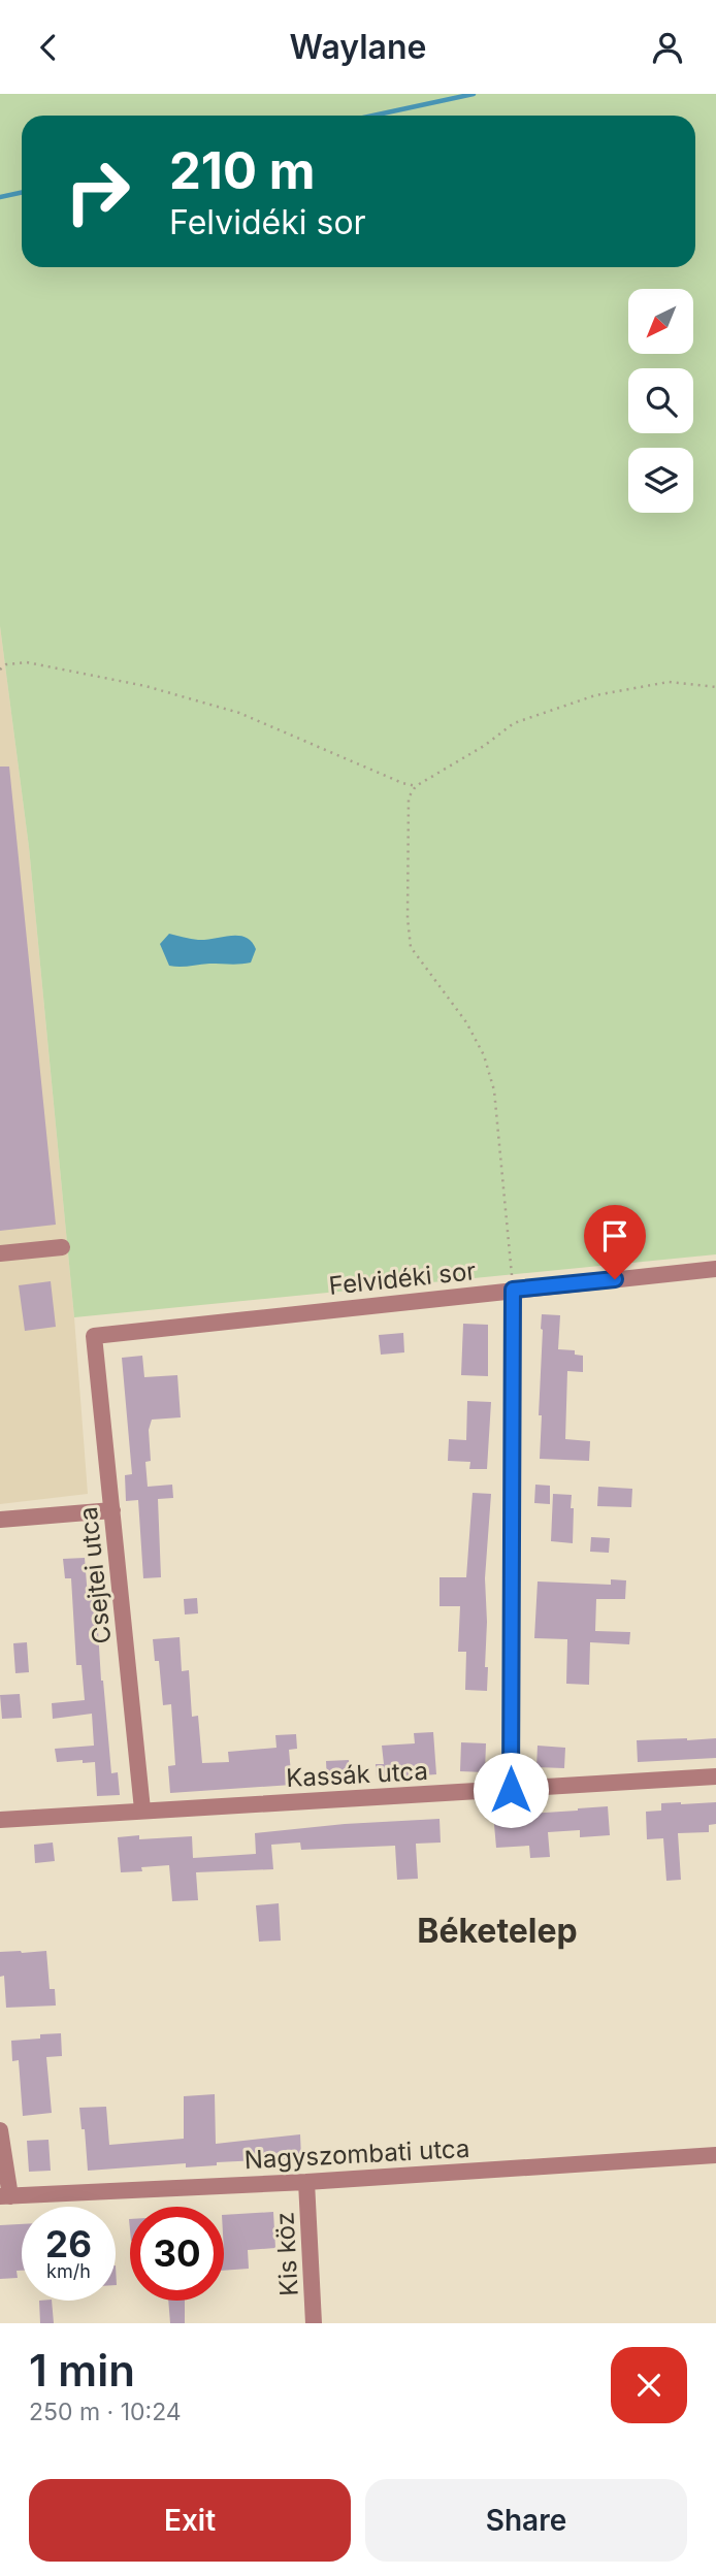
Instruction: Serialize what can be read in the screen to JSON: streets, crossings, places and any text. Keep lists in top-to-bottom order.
{
  "streets": {
    "street": [
      "Felvidéki sor",
      "Csejtei utca",
      "Kassák utca",
      "Nagyszombati utca",
      "Kis köz"
    ]
  },
  "crossings": [
    ["Felvidéki sor", "Csejtei utca"],
    ["Csejtei utca", "Kassák utca"],
    ["Nagyszombati utca", "Kis köz"]
  ],
  "districts": ["Béketelep"],
  "north": "bottom left",
  "page": {
    "header": "Waylane",
    "turn": ["210 m", "Felvidéki sor"],
    "speed": "26 km/h",
    "limit": "30",
    "heading": ["1 min", "250 m · 10:24"],
    "buttons": ["Exit", "Share"]
  }
}
